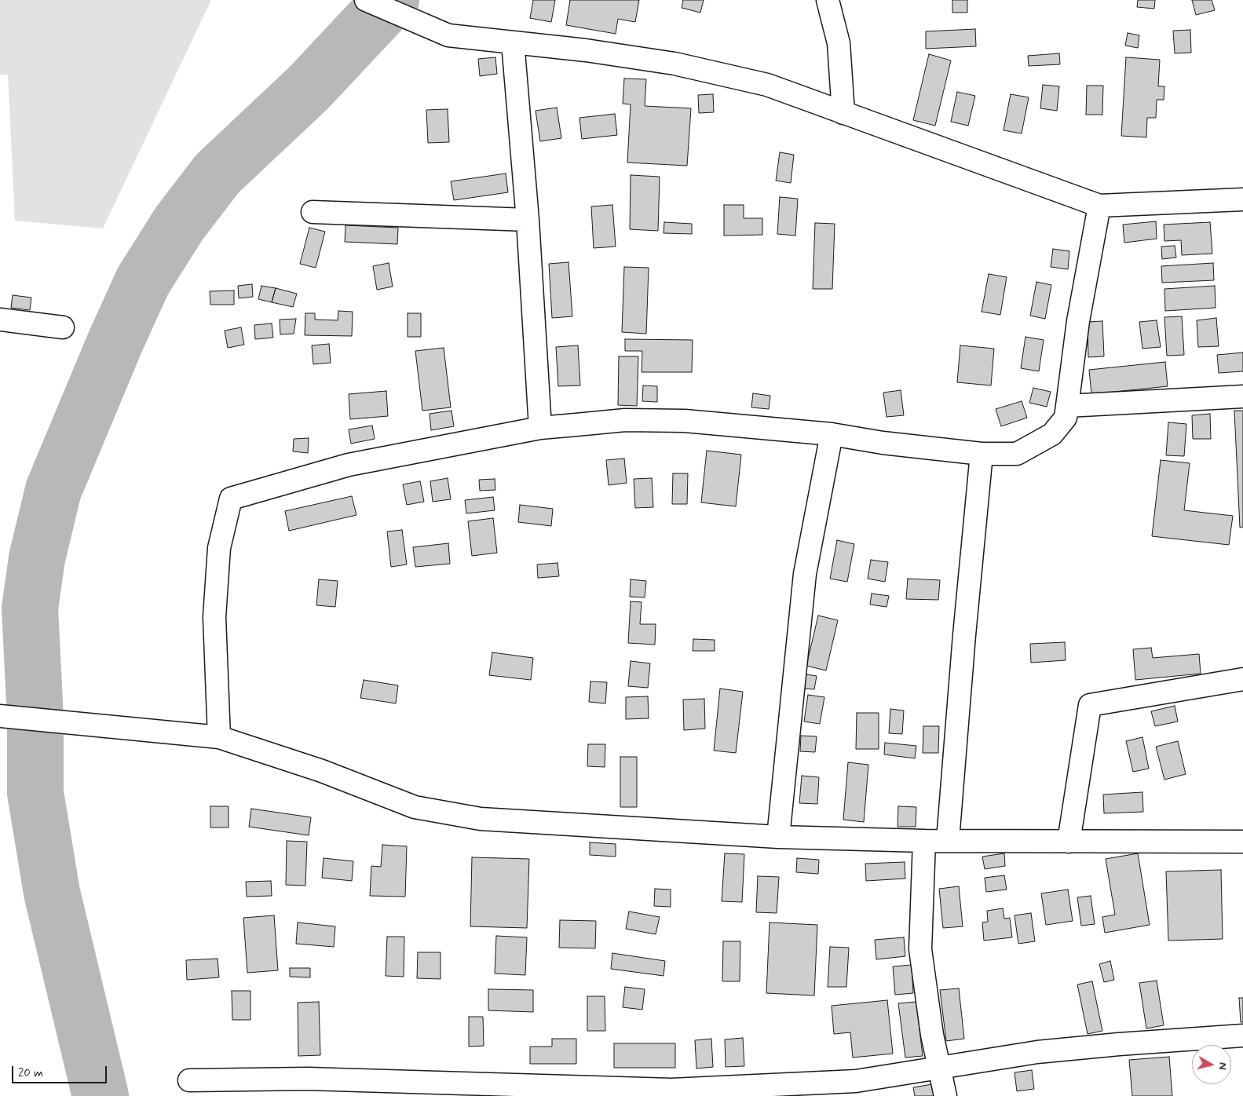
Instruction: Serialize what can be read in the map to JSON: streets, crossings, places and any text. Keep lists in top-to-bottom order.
{
  "scale_bar": "20 m",
  "north": "right"
}
